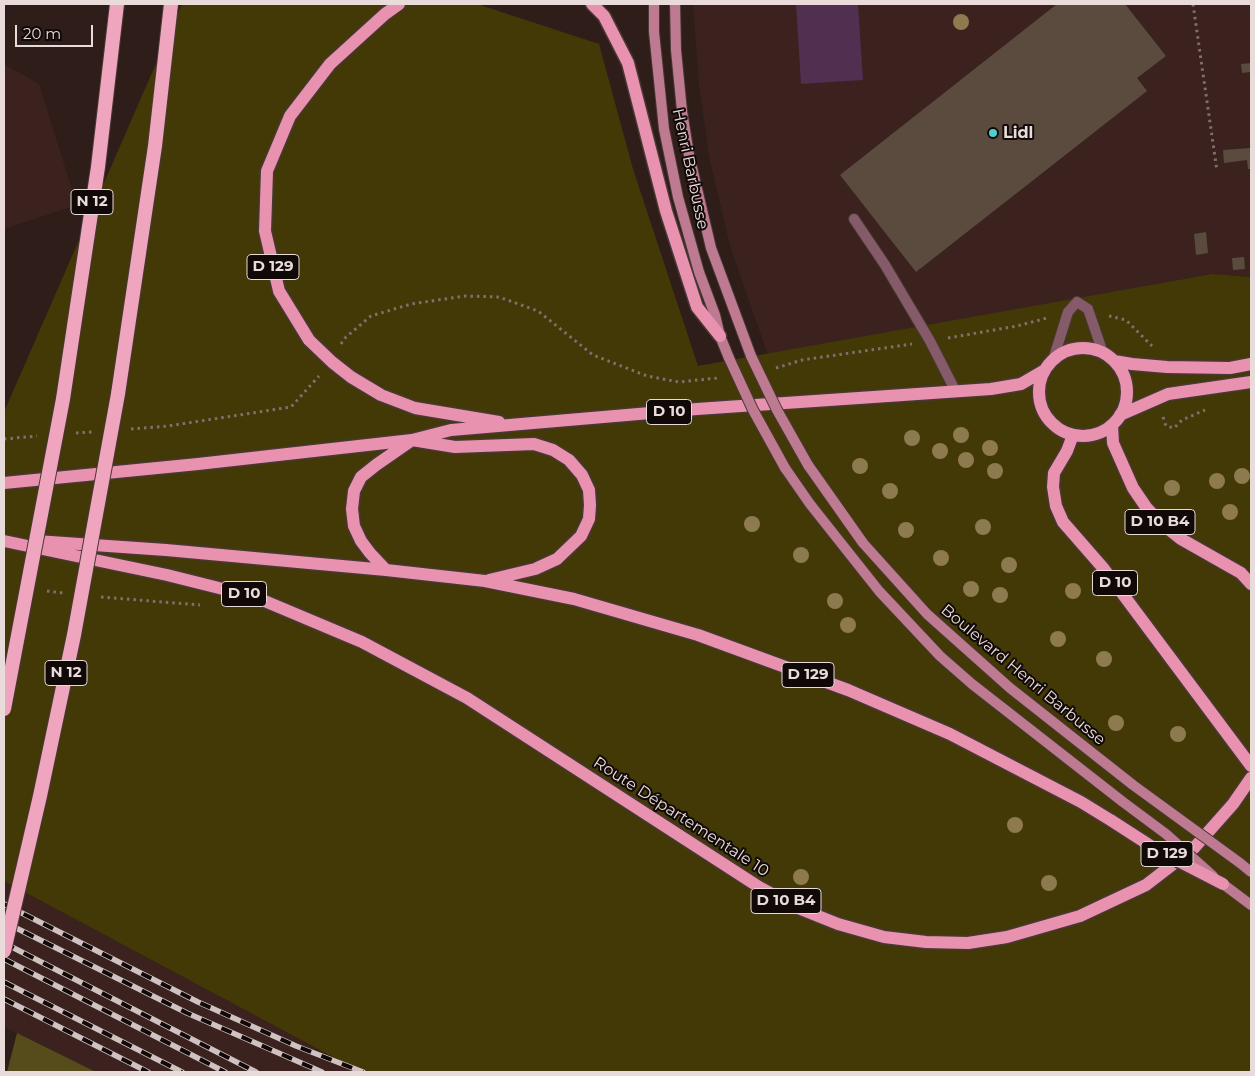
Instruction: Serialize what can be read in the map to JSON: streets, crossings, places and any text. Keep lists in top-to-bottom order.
{
  "streets": {
    "highway": ["N 12"],
    "main road": [
      "Henri Barbusse",
      "D 129",
      "D 10",
      "D 10 B4",
      "Boulevard Henri Barbusse",
      "Route Départementale 10"
    ]
  },
  "crossings": [
    ["Henri Barbusse", "D 129"],
    ["Henri Barbusse", "Boulevard Henri Barbusse"],
    ["D 129", "D 10"],
    ["D 10", "D 10 B4"],
    ["D 10", "Route Départementale 10"]
  ],
  "places": ["Lidl"],
  "scale_bar": "20 m"
}
